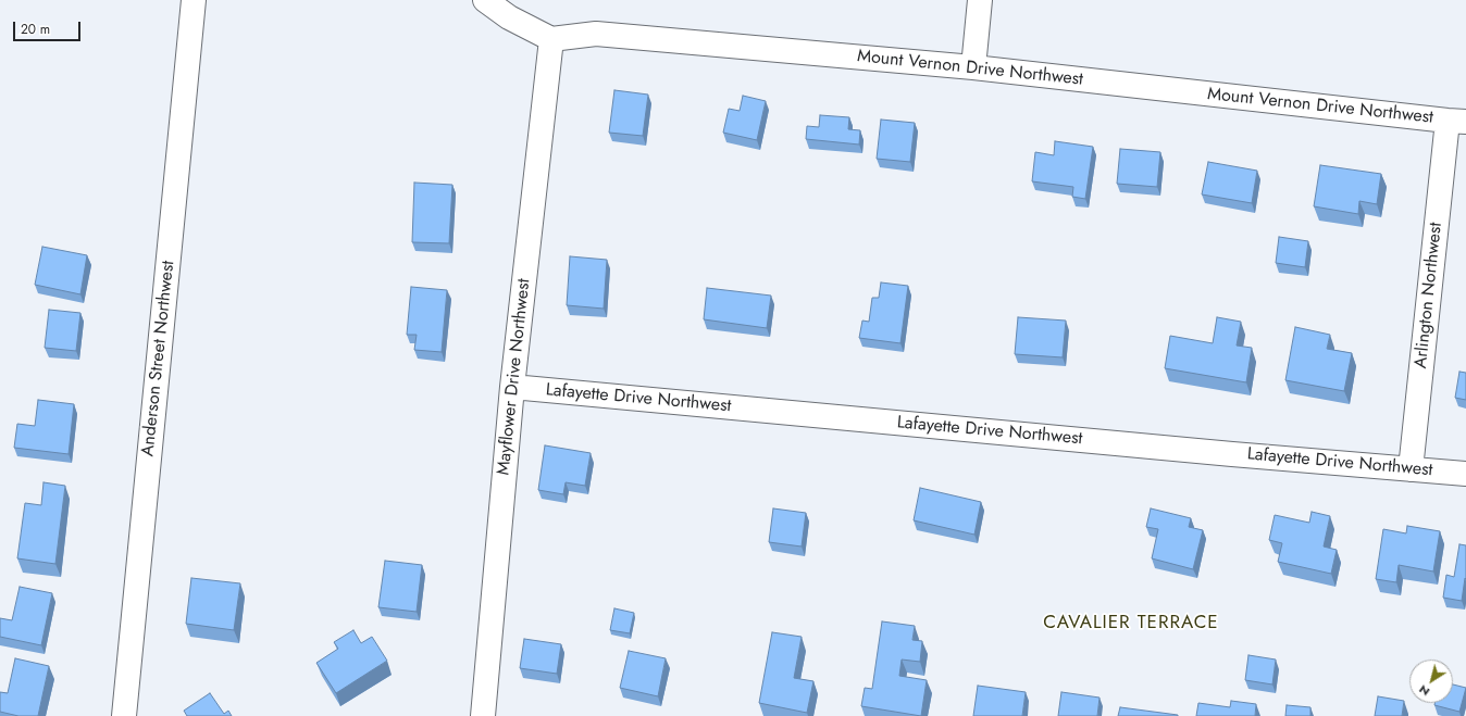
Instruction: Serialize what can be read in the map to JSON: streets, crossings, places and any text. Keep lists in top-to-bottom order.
{
  "streets": {
    "street": [
      "Mount Vernon Drive Northwest",
      "Arlington Northwest",
      "Anderson Street Northwest",
      "Mayflower Drive Northwest",
      "Lafayette Drive Northwest"
    ]
  },
  "crossings": [
    ["Mount Vernon Drive Northwest", "Arlington Northwest"],
    ["Mount Vernon Drive Northwest", "Mayflower Drive Northwest"],
    ["Arlington Northwest", "Lafayette Drive Northwest"],
    ["Mayflower Drive Northwest", "Lafayette Drive Northwest"]
  ],
  "districts": ["CAVALIER TERRACE"],
  "scale_bar": "20 m",
  "north": "bottom left"
}
